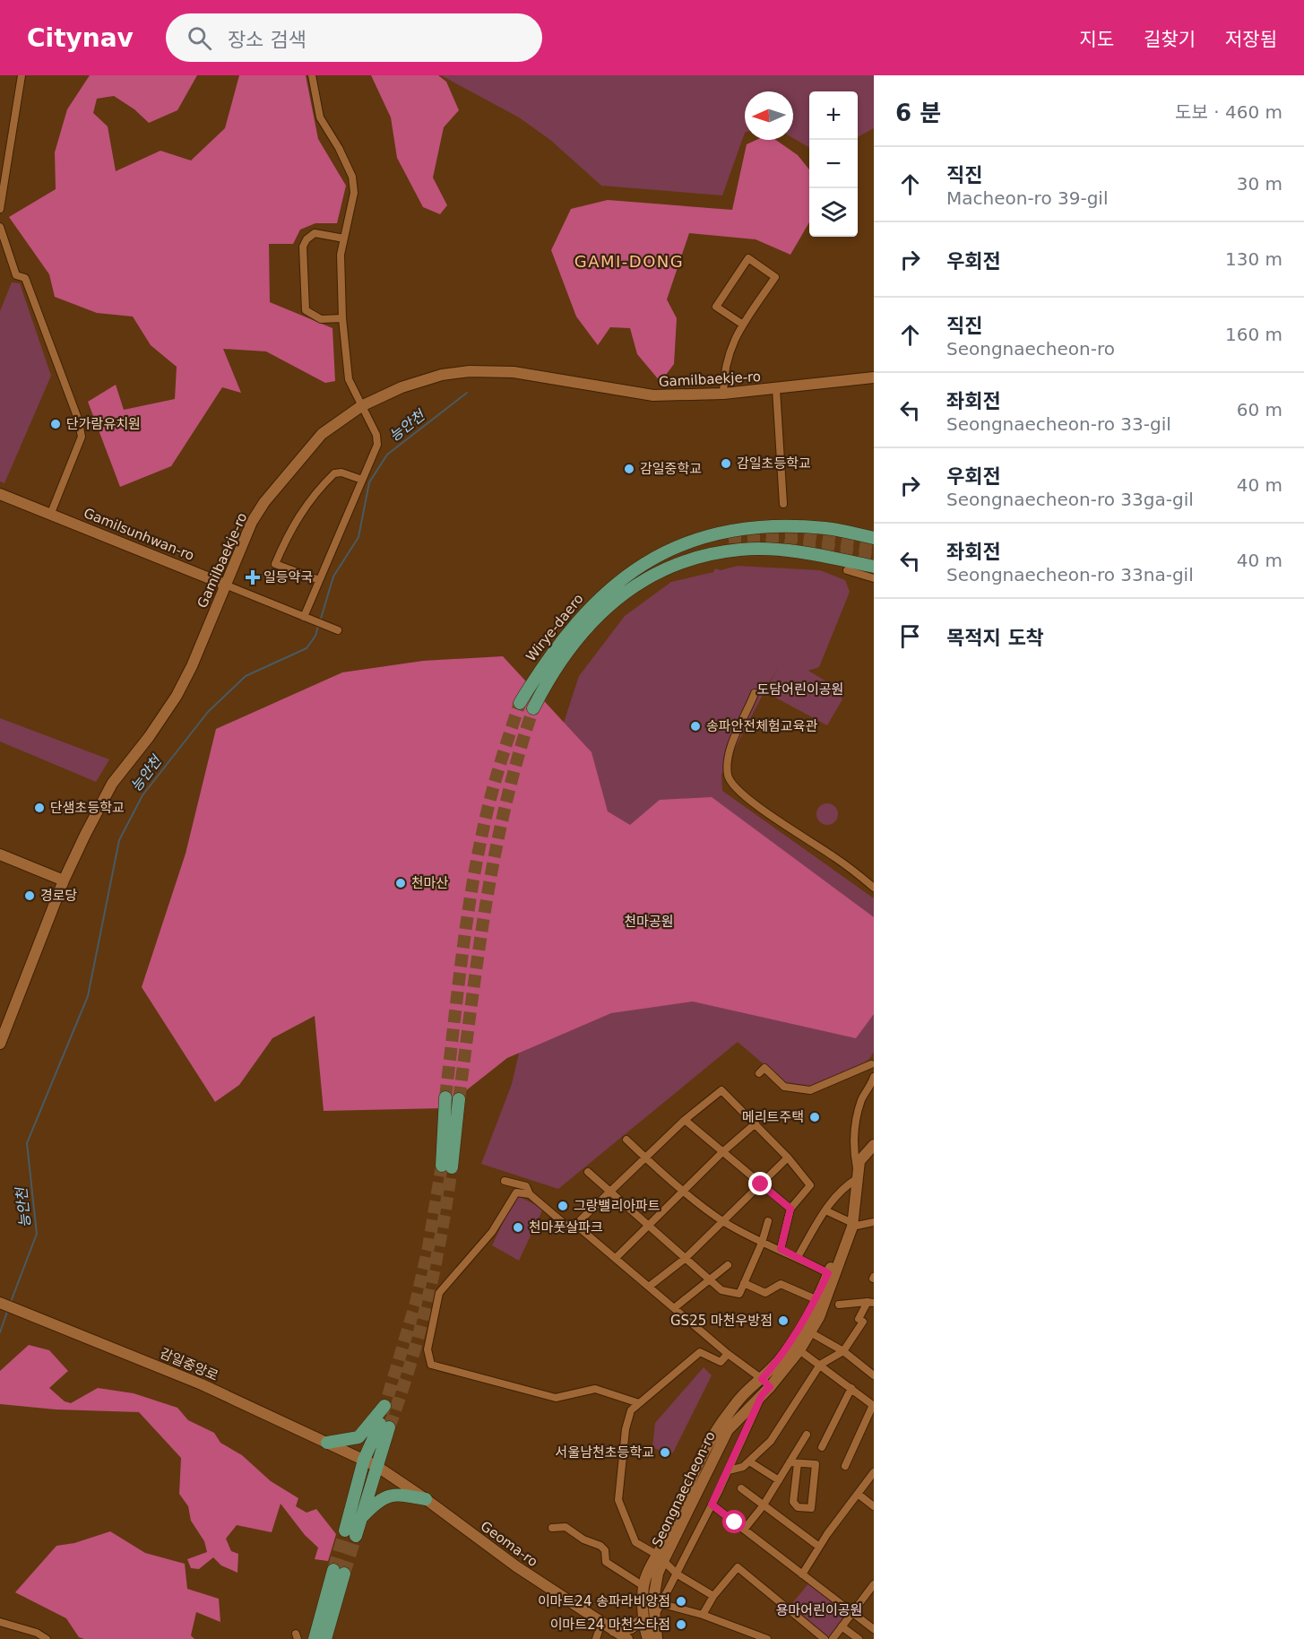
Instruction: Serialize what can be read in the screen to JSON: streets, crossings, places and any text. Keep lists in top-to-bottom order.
{
  "streets": {
    "main road": [
      "Gamilbaekje-ro",
      "Gamilsunhwan-ro",
      "Wirye-daero",
      "감일중앙로",
      "Seongnaecheon-ro",
      "Geoma-ro"
    ]
  },
  "crossings": [
    ["Gamilbaekje-ro", "Gamilsunhwan-ro"],
    ["감일중앙로", "Geoma-ro"]
  ],
  "districts": ["GAMI-DONG"],
  "water": ["능안천"],
  "parks": ["도담어린이공원", "천마공원", "용마어린이공원"],
  "places": {
    "other": [
      "단가람유치원",
      "감일초등학교",
      "감일중학교",
      "송파안전체험교육관",
      "단샘초등학교",
      "천마산",
      "경로당",
      "메리트주택",
      "그랑밸리아파트",
      "천마풋살파크",
      "GS25 마천우방점",
      "서울남천초등학교",
      "이마트24 송파라비앙점",
      "이마트24 마천스타점"
    ],
    "health": ["일등약국"]
  },
  "north": "left",
  "page": {
    "header": "Citynav",
    "search": "장소 검색",
    "nav": ["지도", "길찾기", "저장됨"],
    "heading": ["6 분", "도보 · 460 m"],
    "map_buttons": ["+", "−"],
    "list": [
      ["직진", "Macheon-ro 39-gil", "30 m"],
      ["우회전", "130 m"],
      ["직진", "Seongnaecheon-ro", "160 m"],
      ["좌회전", "Seongnaecheon-ro 33-gil", "60 m"],
      ["우회전", "Seongnaecheon-ro 33ga-gil", "40 m"],
      ["좌회전", "Seongnaecheon-ro 33na-gil", "40 m"],
      "목적지 도착"
    ]
  }
}
